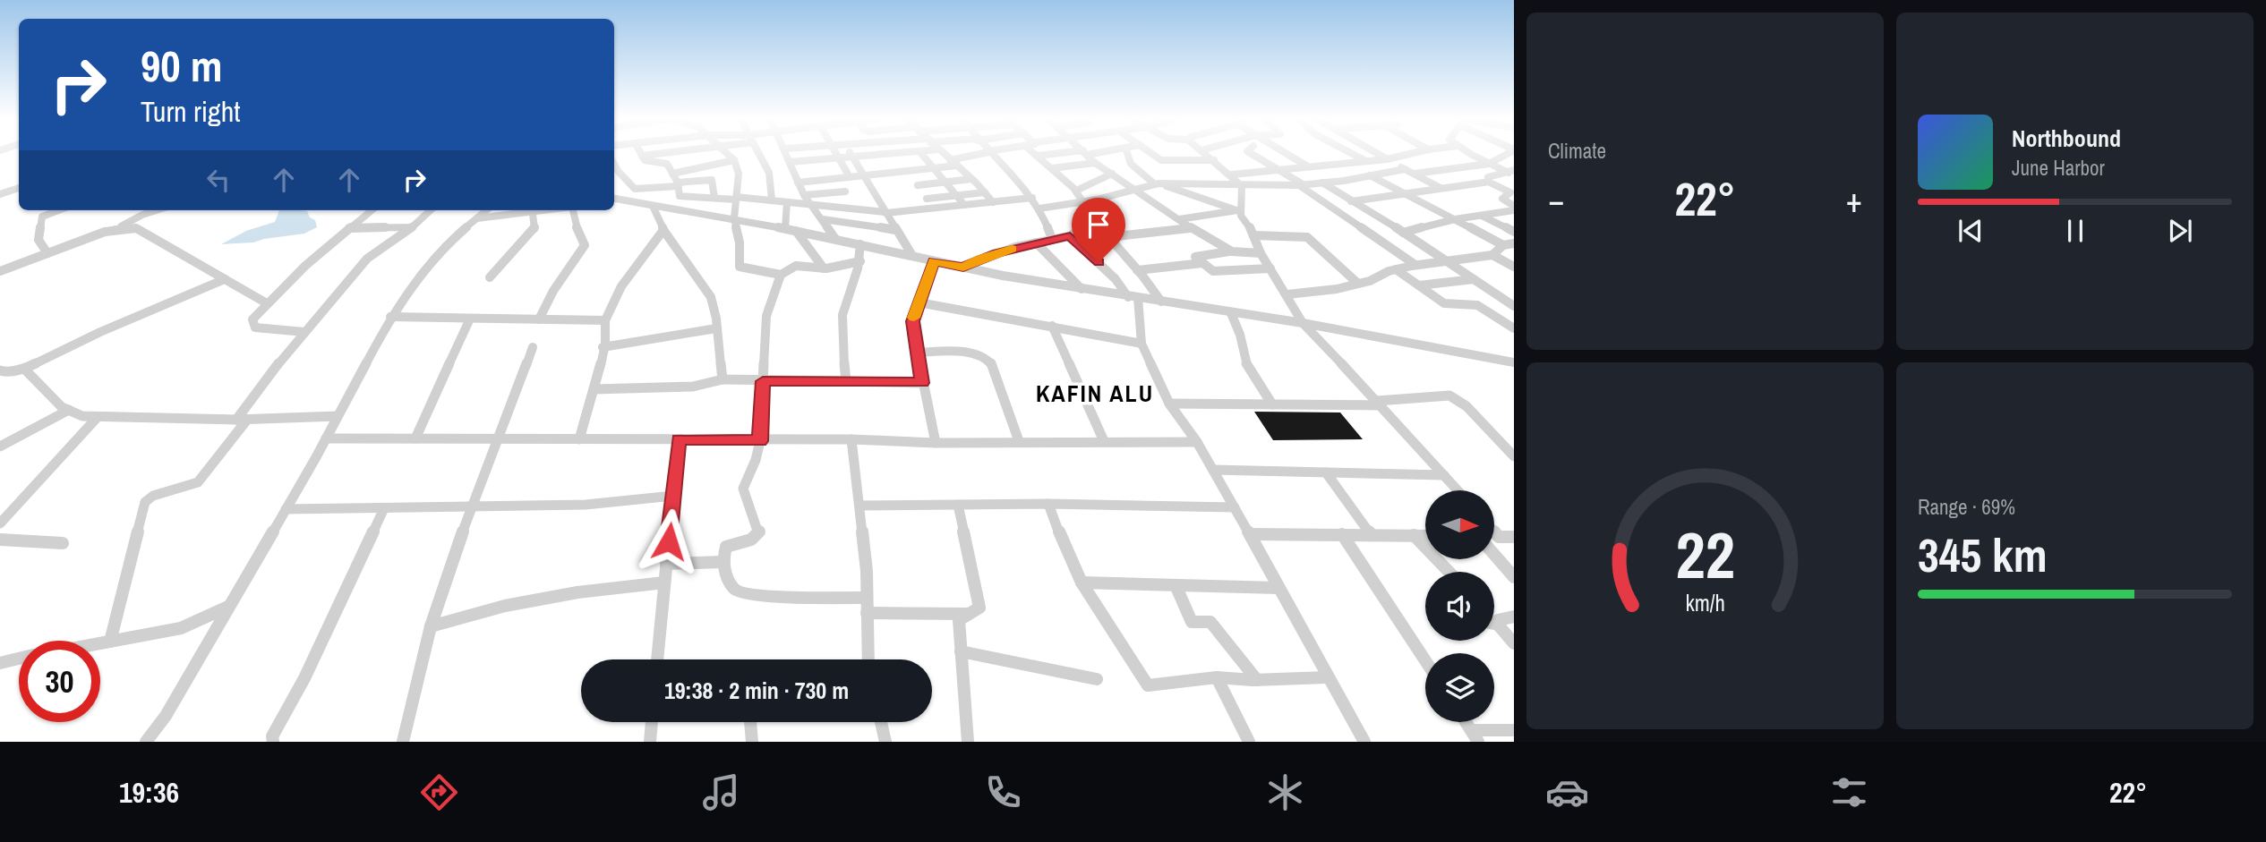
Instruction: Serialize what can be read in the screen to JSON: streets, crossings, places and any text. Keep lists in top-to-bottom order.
{
  "districts": ["KAFIN ALU"],
  "north": "right",
  "page": {
    "tile": [
      "Climate",
      ["Range · 69%", "345 km"]
    ],
    "turn": ["90 m", "Turn right"],
    "song": ["Northbound", "June Harbor"],
    "heat": ["−", "22°", "+"],
    "limit": "30",
    "trip": "19:38 · 2 min · 730 m",
    "tabs": ["19:36", "22°"],
    "gauge": ["22", "km/h"]
  }
}
